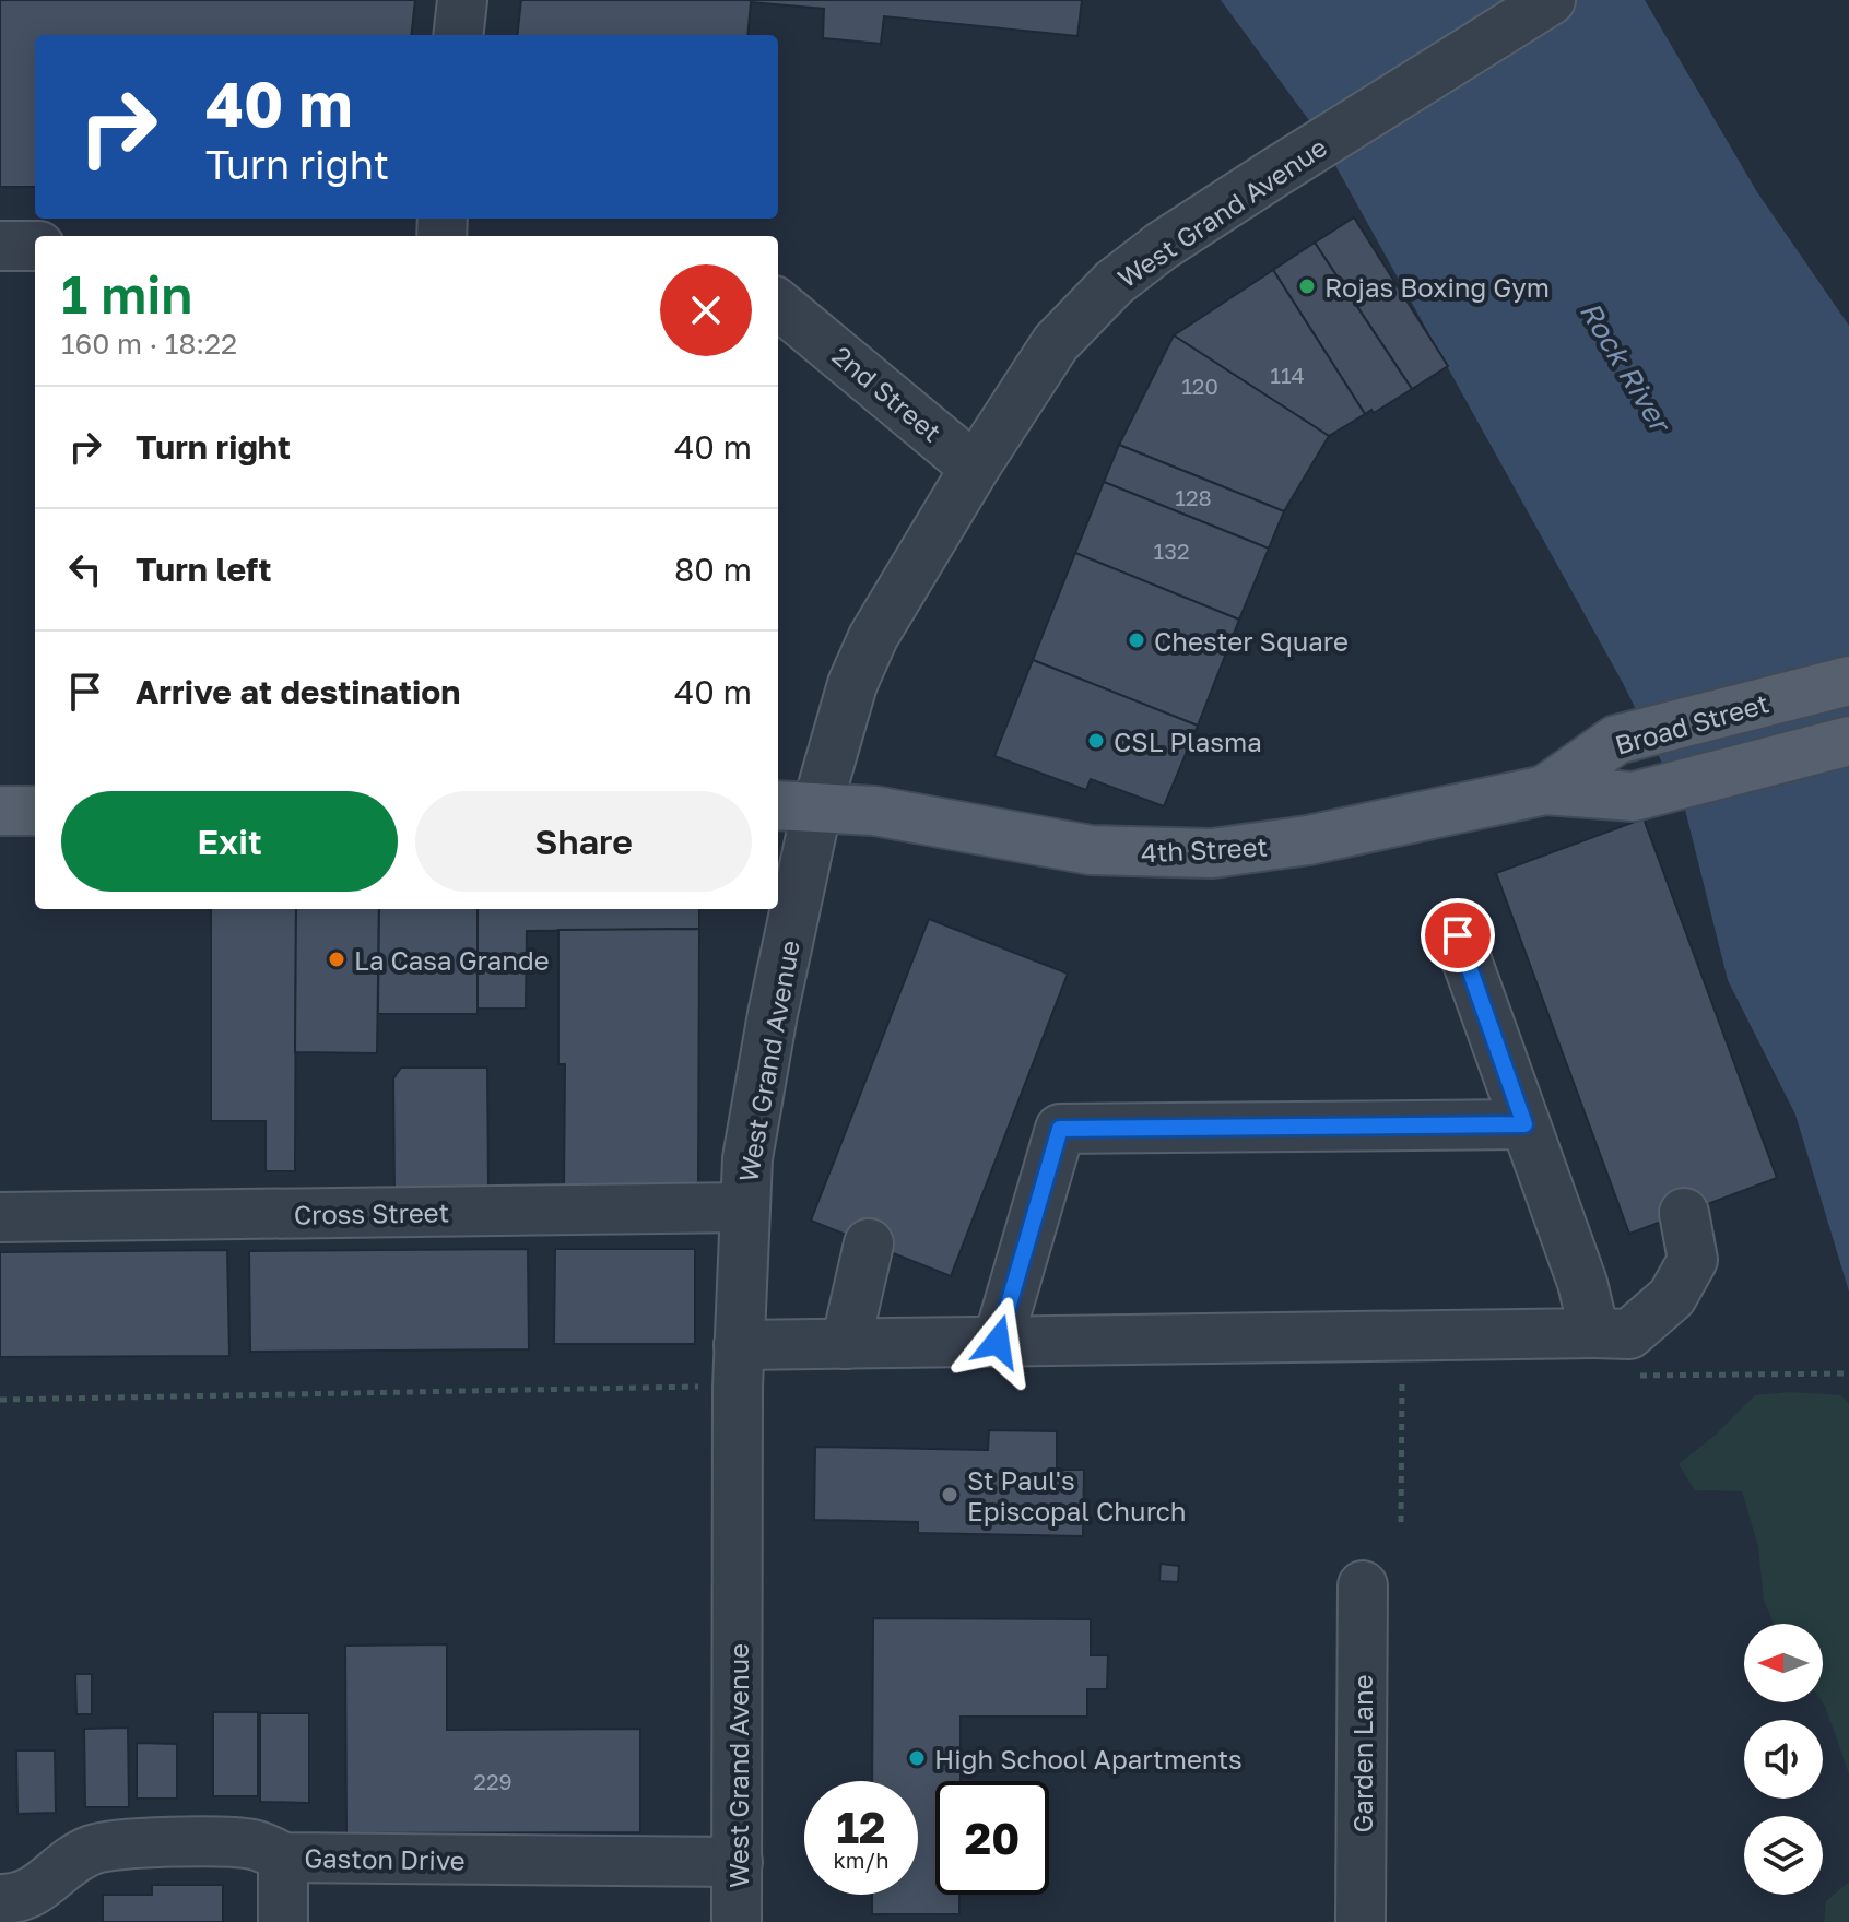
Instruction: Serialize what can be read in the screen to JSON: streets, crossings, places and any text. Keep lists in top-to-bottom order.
{
  "streets": {
    "main road": ["Broad Street", "4th Street"],
    "street": [
      "West Grand Avenue",
      "2nd Street",
      "Cross Street",
      "Garden Lane",
      "Gaston Drive"
    ]
  },
  "crossings": [
    ["West Grand Avenue", "2nd Street"],
    ["West Grand Avenue", "4th Street"],
    ["West Grand Avenue", "Cross Street"],
    ["West Grand Avenue", "Gaston Drive"],
    ["Broad Street", "4th Street"]
  ],
  "water": ["Rock River"],
  "places": [
    "Rojas Boxing Gym",
    "Chester Square",
    "CSL Plasma",
    "La Casa Grande",
    "St Paul's Episcopal Church",
    "High School Apartments"
  ],
  "house_numbers": [
    "114",
    "120",
    "128",
    "132",
    "229"
  ],
  "north": "left",
  "page": {
    "turn": ["40 m", "Turn right"],
    "heading": ["1 min", "160 m · 18:22"],
    "list": [
      {
        "name": "Turn right",
        "value": "40 m"
      },
      {
        "name": "Turn left",
        "value": "80 m"
      },
      {
        "name": "Arrive at destination",
        "value": "40 m"
      }
    ],
    "buttons": ["Exit", "Share"],
    "speed": "12 km/h",
    "limit": "20"
  }
}
